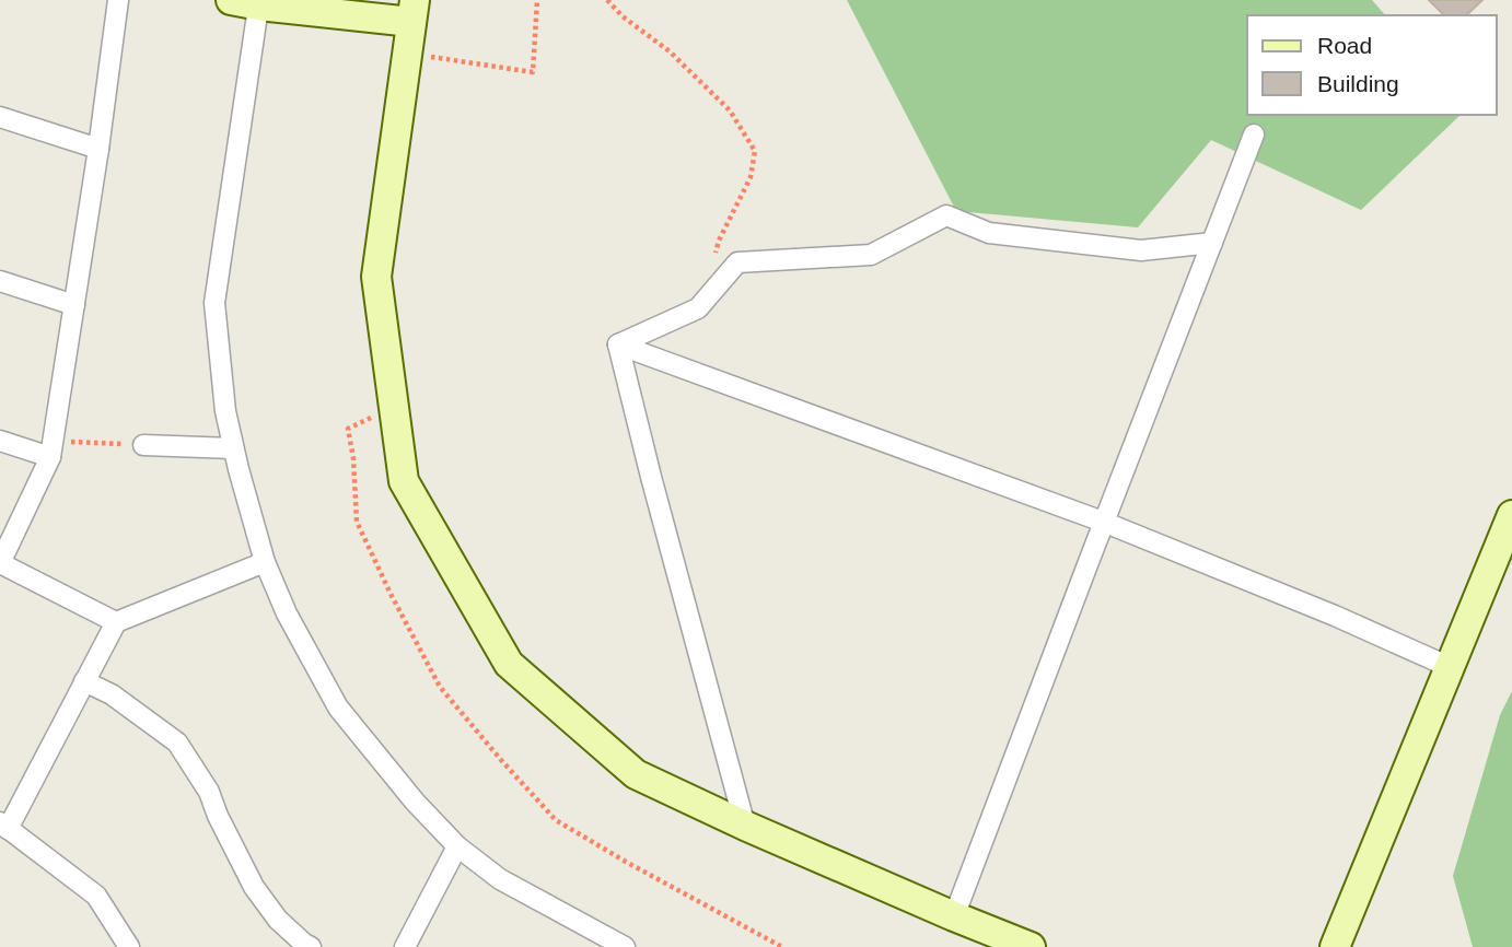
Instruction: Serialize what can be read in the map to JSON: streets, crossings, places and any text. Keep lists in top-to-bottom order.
{
  "legend": ["Road", "Building"]
}
